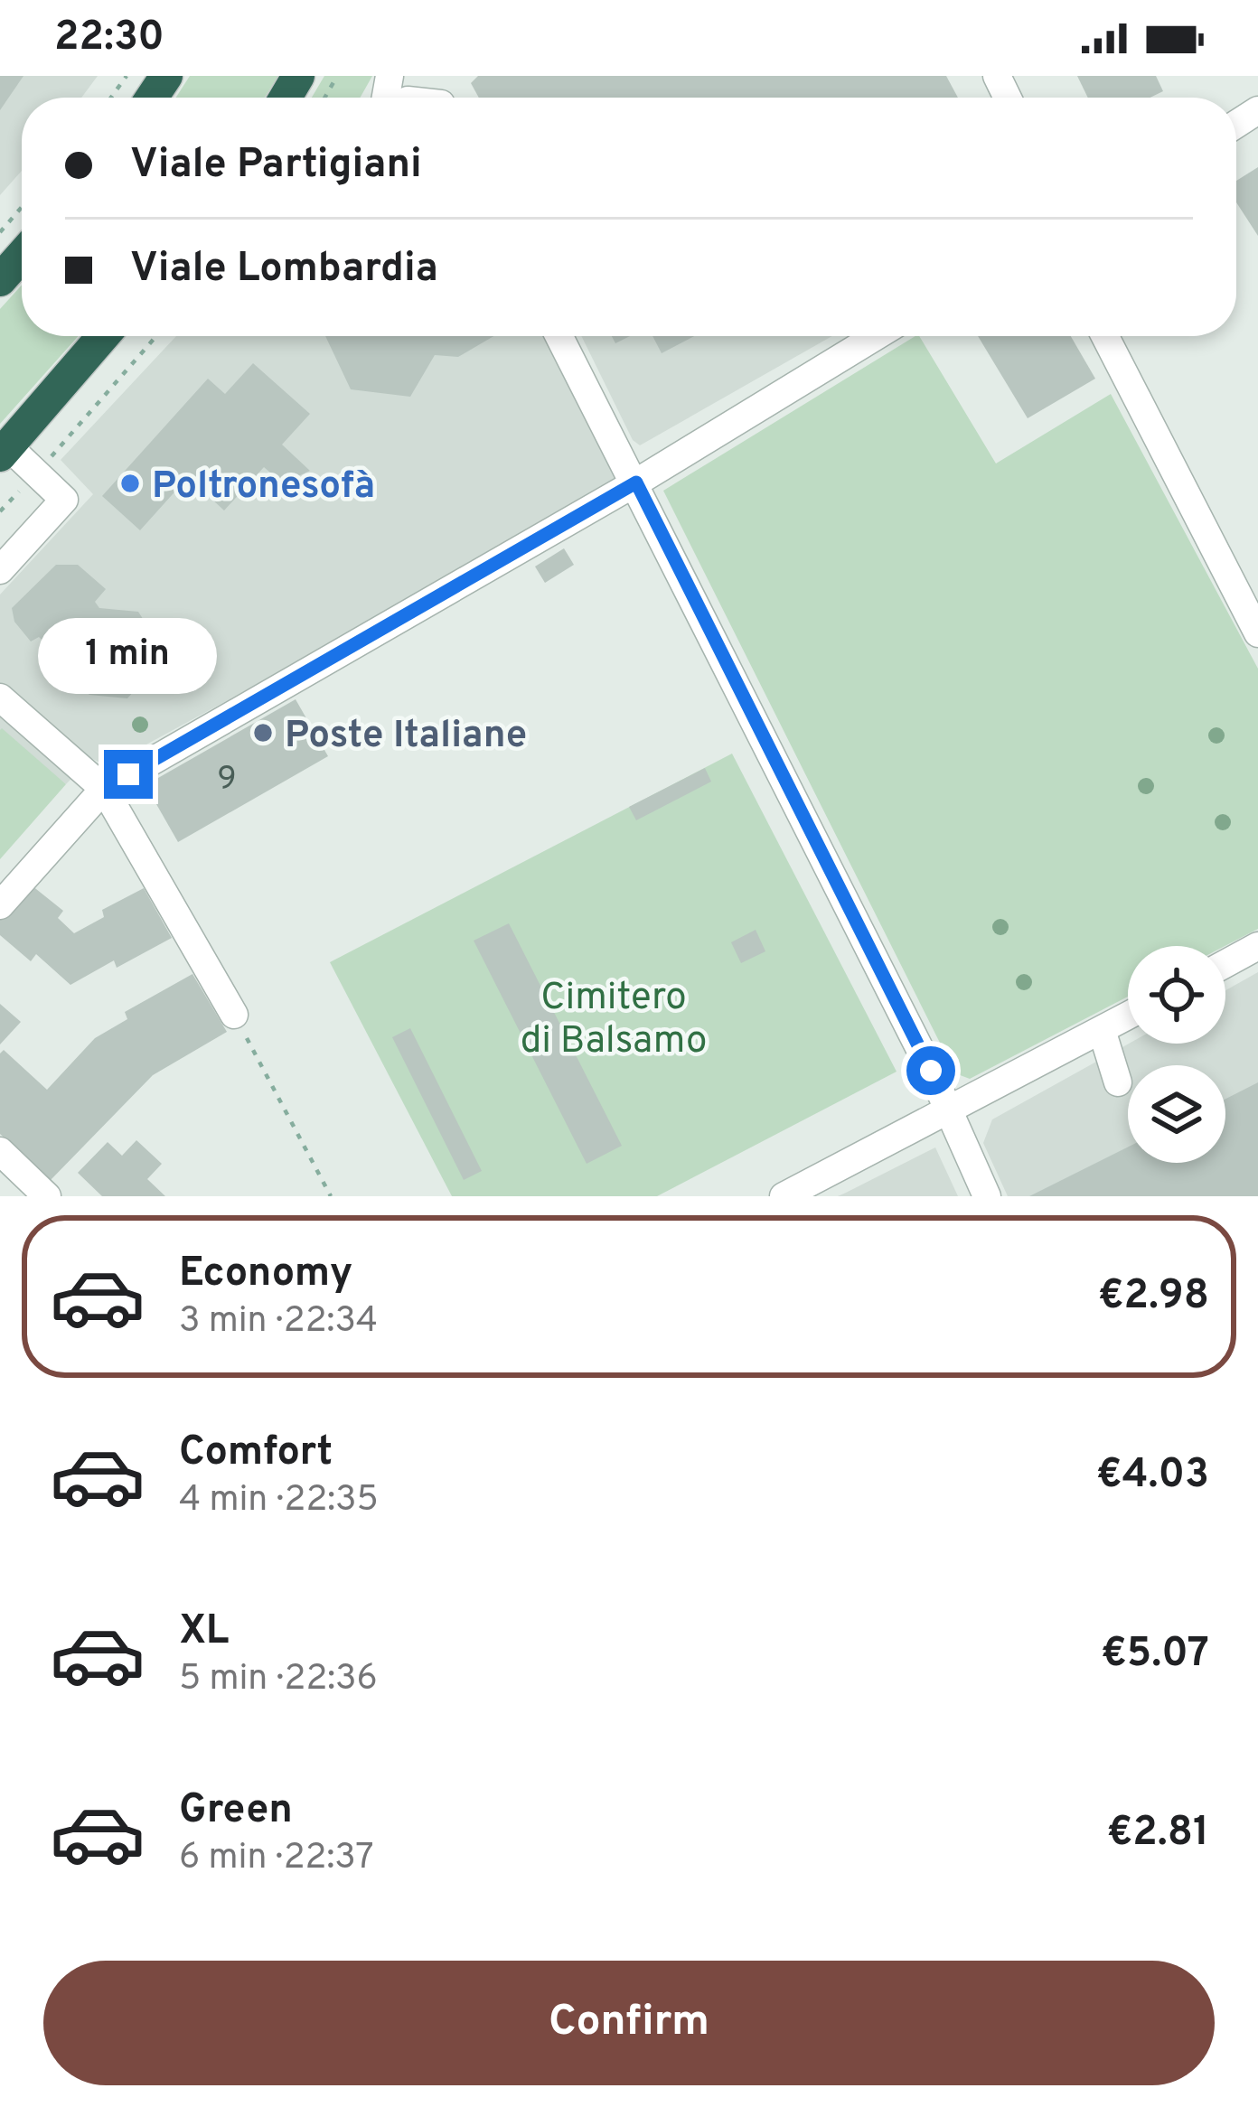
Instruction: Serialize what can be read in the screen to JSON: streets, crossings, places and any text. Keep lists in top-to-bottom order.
{
  "parks": ["Cimitero di Balsamo"],
  "places": ["Poltronesofà", "Poste Italiane"],
  "house_numbers": ["9"],
  "page": {
    "status": "22:30",
    "banner": ["Viale Partigiani", "Viale Lombardia"],
    "bubble": "1 min",
    "list": [
      {
        "name": "Economy",
        "note": "3 min · 22:34",
        "value": "€2.98"
      },
      {
        "name": "Comfort",
        "note": "4 min · 22:35",
        "value": "€4.03"
      },
      {
        "name": "XL",
        "note": "5 min · 22:36",
        "value": "€5.07"
      },
      {
        "name": "Green",
        "note": "6 min · 22:37",
        "value": "€2.81"
      }
    ],
    "buttons": "Confirm"
  }
}
